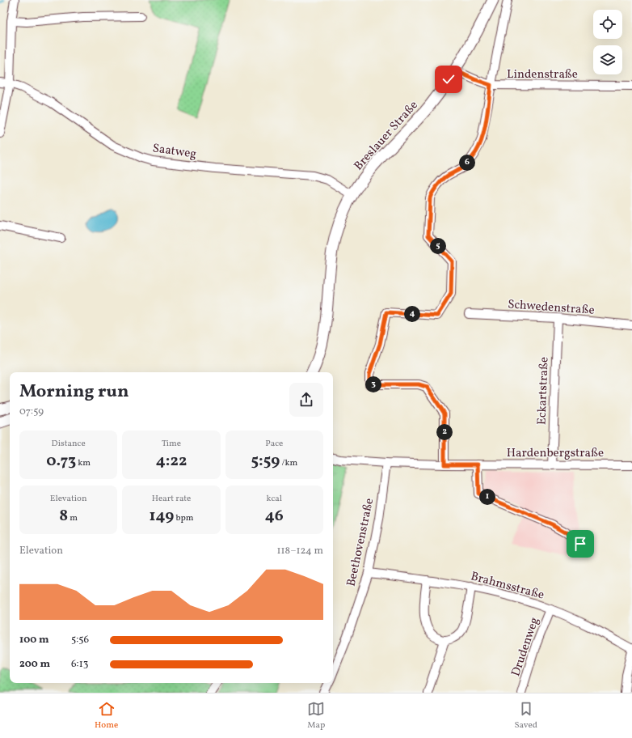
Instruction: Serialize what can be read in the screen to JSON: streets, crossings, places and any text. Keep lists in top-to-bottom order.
{
  "streets": {
    "main road": ["Breslauer Straße"],
    "street": [
      "Lindenstraße",
      "Saatweg",
      "Schwedenstraße",
      "Eckartstraße",
      "Hardenbergstraße",
      "Beethovenstraße",
      "Brahmsstraße",
      "Drudenweg"
    ]
  },
  "crossings": [
    ["Lindenstraße", "Breslauer Straße"],
    ["Lindenstraße", "Hardenbergstraße"],
    ["Breslauer Straße", "Saatweg"],
    ["Schwedenstraße", "Eckartstraße"],
    ["Eckartstraße", "Hardenbergstraße"],
    ["Hardenbergstraße", "Beethovenstraße"],
    ["Beethovenstraße", "Brahmsstraße"],
    ["Brahmsstraße", "Drudenweg"]
  ],
  "page": {
    "pins": [
      "6",
      "5",
      "4",
      "3",
      "2",
      "1"
    ],
    "heading": ["Morning run", "07:59"],
    "stats": [
      ["Distance", "0.73 km"],
      ["Time", "4:22"],
      ["Pace", "5:59 /km"],
      ["Elevation", "8 m"],
      ["Heart rate", "149 bpm"],
      ["kcal", "46"]
    ],
    "chart": ["Elevation", "118–124 m"],
    "list": [
      {
        "name": "100 m",
        "note": "5:56"
      },
      {
        "name": "200 m",
        "note": "6:13"
      }
    ],
    "tabs": ["Home", "Map", "Saved"]
  }
}
